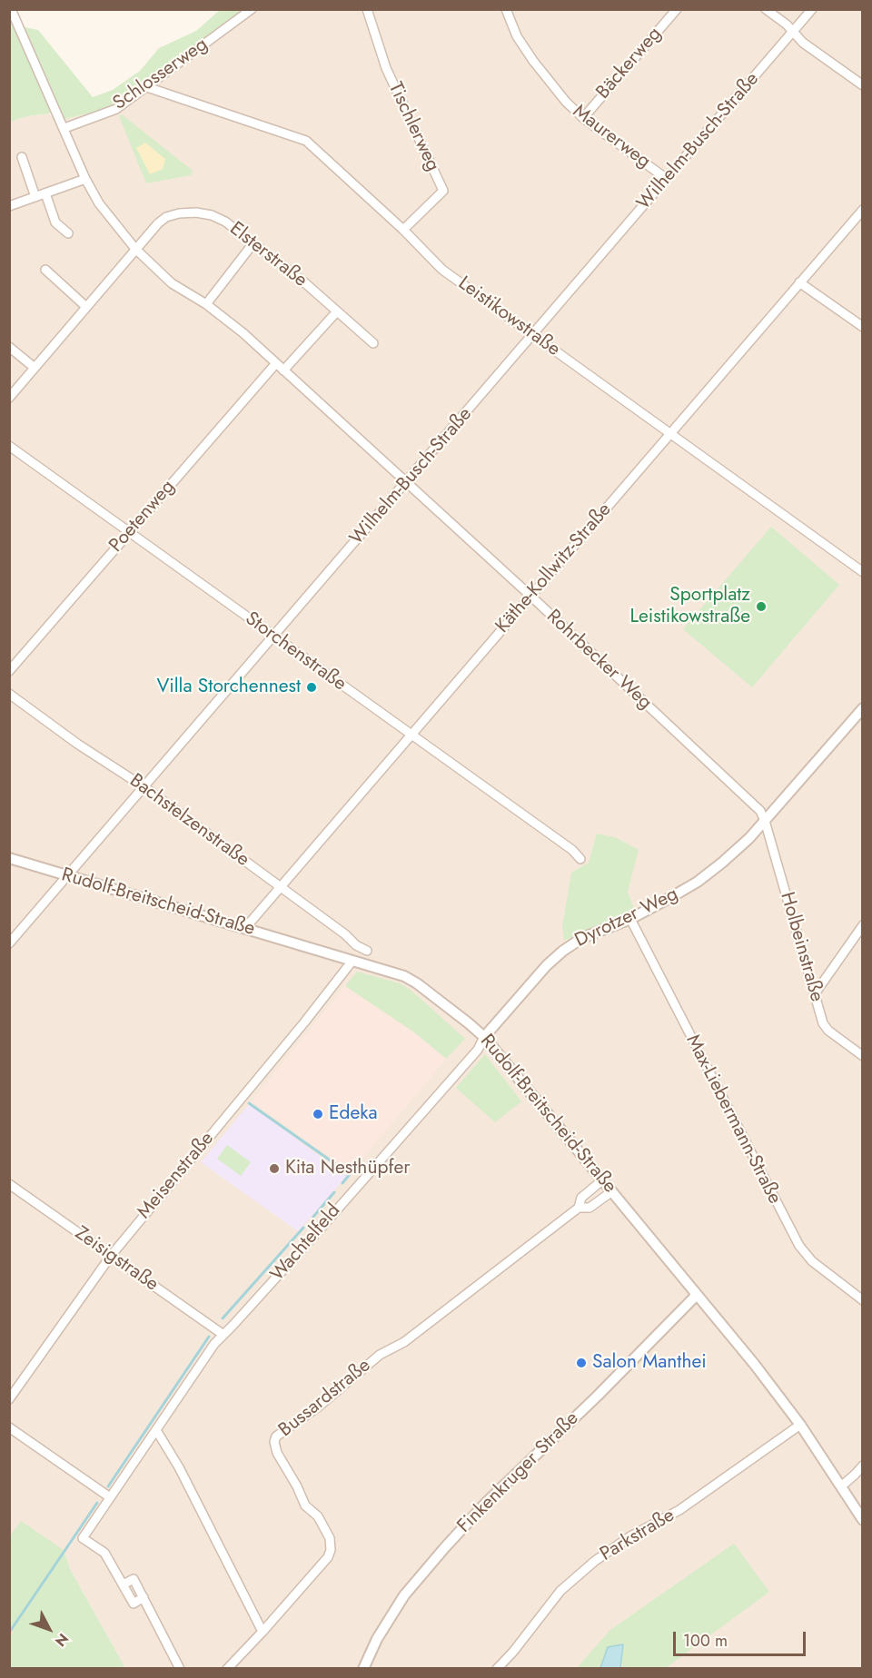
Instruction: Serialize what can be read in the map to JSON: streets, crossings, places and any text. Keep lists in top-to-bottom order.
{
  "streets": {
    "street": [
      "Bäckerweg",
      "Schlosserweg",
      "Tischlerweg",
      "Maurerweg",
      "Wilhelm-Busch-Straße",
      "Elsterstraße",
      "Leistikowstraße",
      "Poetenweg",
      "Käthe-Kollwitz-Straße",
      "Storchenstraße",
      "Rohrbecker Weg",
      "Bachstelzenstraße",
      "Rudolf-Breitscheid-Straße",
      "Dyrotzer Weg",
      "Holbeinstraße",
      "Max-Liebermann-Straße",
      "Meisenstraße",
      "Wachtelfeld",
      "Zeisigstraße",
      "Bussardstraße",
      "Finkenkruger Straße",
      "Parkstraße"
    ]
  },
  "crossings": [
    ["Bäckerweg", "Maurerweg"],
    ["Schlosserweg", "Leistikowstraße"],
    ["Schlosserweg", "Rohrbecker Weg"],
    ["Tischlerweg", "Leistikowstraße"],
    ["Maurerweg", "Wilhelm-Busch-Straße"],
    ["Wilhelm-Busch-Straße", "Leistikowstraße"],
    ["Wilhelm-Busch-Straße", "Storchenstraße"],
    ["Wilhelm-Busch-Straße", "Rohrbecker Weg"],
    ["Wilhelm-Busch-Straße", "Bachstelzenstraße"],
    ["Wilhelm-Busch-Straße", "Rudolf-Breitscheid-Straße"],
    ["Elsterstraße", "Rohrbecker Weg"],
    ["Leistikowstraße", "Käthe-Kollwitz-Straße"],
    ["Poetenweg", "Storchenstraße"],
    ["Poetenweg", "Rohrbecker Weg"],
    ["Käthe-Kollwitz-Straße", "Storchenstraße"],
    ["Käthe-Kollwitz-Straße", "Rohrbecker Weg"],
    ["Käthe-Kollwitz-Straße", "Bachstelzenstraße"],
    ["Käthe-Kollwitz-Straße", "Rudolf-Breitscheid-Straße"],
    ["Rohrbecker Weg", "Dyrotzer Weg"],
    ["Rohrbecker Weg", "Holbeinstraße"],
    ["Rudolf-Breitscheid-Straße", "Dyrotzer Weg"],
    ["Rudolf-Breitscheid-Straße", "Meisenstraße"],
    ["Rudolf-Breitscheid-Straße", "Wachtelfeld"],
    ["Rudolf-Breitscheid-Straße", "Bussardstraße"],
    ["Rudolf-Breitscheid-Straße", "Finkenkruger Straße"],
    ["Rudolf-Breitscheid-Straße", "Parkstraße"],
    ["Dyrotzer Weg", "Holbeinstraße"],
    ["Dyrotzer Weg", "Max-Liebermann-Straße"],
    ["Dyrotzer Weg", "Wachtelfeld"],
    ["Meisenstraße", "Zeisigstraße"],
    ["Wachtelfeld", "Zeisigstraße"]
  ],
  "places": [
    "Sportplatz Leistikowstraße",
    "Villa Storchennest",
    "Edeka",
    "Kita Nesthüpfer",
    "Salon Manthei"
  ],
  "scale_bar": "100 m",
  "north": "bottom right"
}
